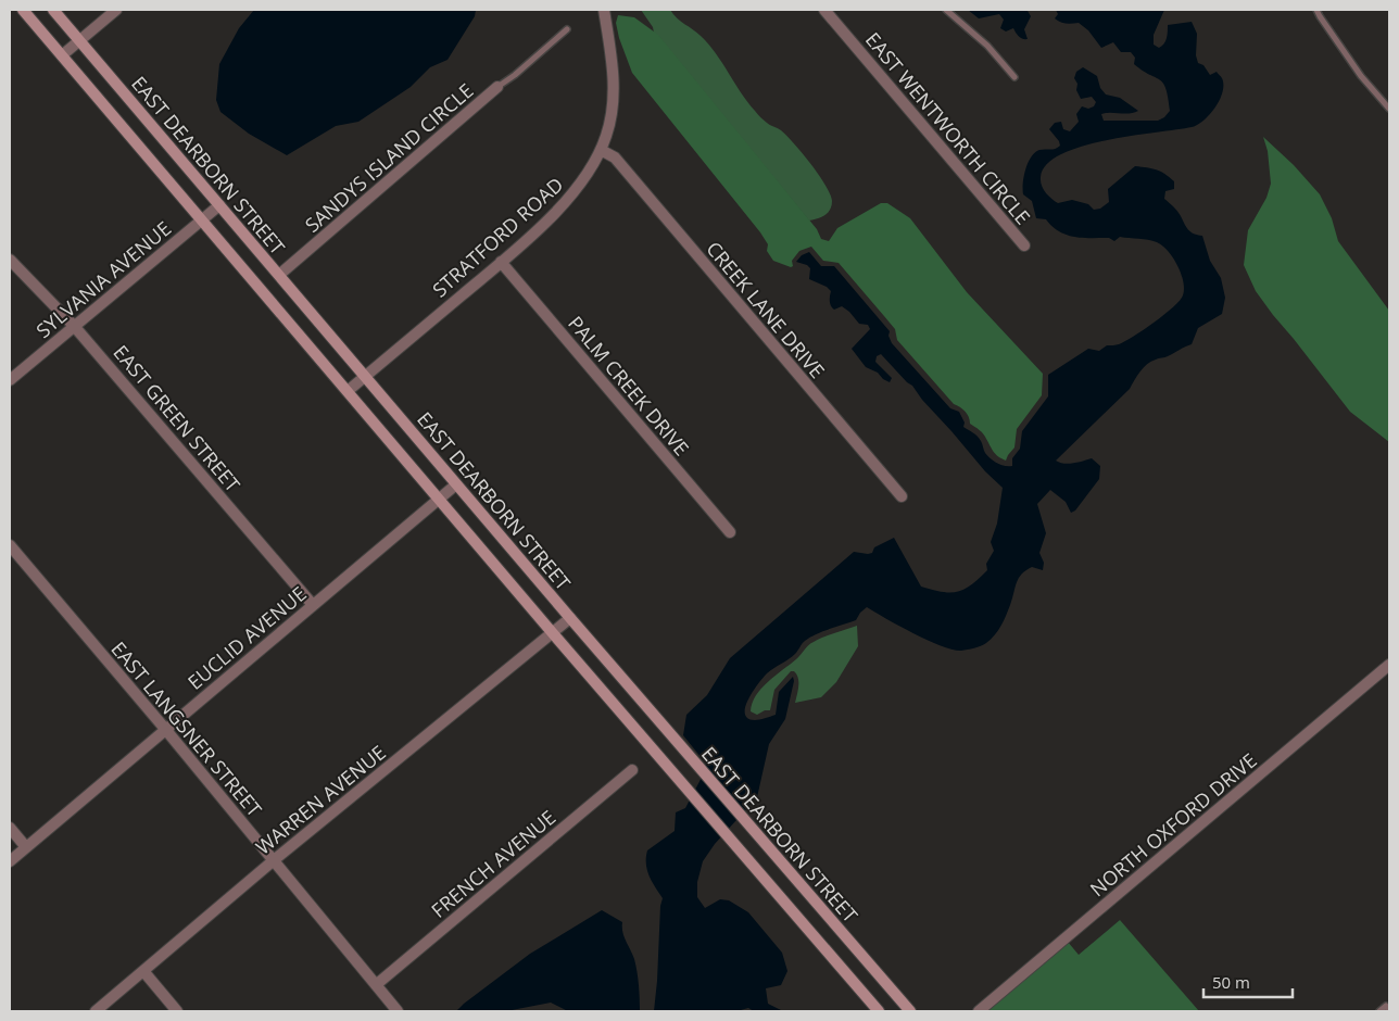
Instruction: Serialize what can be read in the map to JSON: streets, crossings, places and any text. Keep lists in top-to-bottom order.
{
  "streets": {
    "main road": ["EAST DEARBORN STREET"],
    "street": [
      "EAST WENTWORTH CIRCLE",
      "SANDYS ISLAND CIRCLE",
      "STRATFORD ROAD",
      "SYLVANIA AVENUE",
      "CREEK LANE DRIVE",
      "PALM CREEK DRIVE",
      "EAST GREEN STREET",
      "EUCLID AVENUE",
      "EAST LANGSNER STREET",
      "WARREN AVENUE",
      "NORTH OXFORD DRIVE",
      "FRENCH AVENUE"
    ]
  },
  "crossings": [
    ["SANDYS ISLAND CIRCLE", "EAST DEARBORN STREET"],
    ["EAST DEARBORN STREET", "STRATFORD ROAD"],
    ["EAST DEARBORN STREET", "SYLVANIA AVENUE"],
    ["EAST DEARBORN STREET", "EUCLID AVENUE"],
    ["EAST DEARBORN STREET", "WARREN AVENUE"],
    ["STRATFORD ROAD", "CREEK LANE DRIVE"],
    ["STRATFORD ROAD", "PALM CREEK DRIVE"],
    ["SYLVANIA AVENUE", "EAST GREEN STREET"],
    ["EAST GREEN STREET", "EUCLID AVENUE"],
    ["EUCLID AVENUE", "EAST LANGSNER STREET"],
    ["EAST LANGSNER STREET", "WARREN AVENUE"],
    ["EAST LANGSNER STREET", "FRENCH AVENUE"]
  ],
  "scale_bar": "50 m"
}
